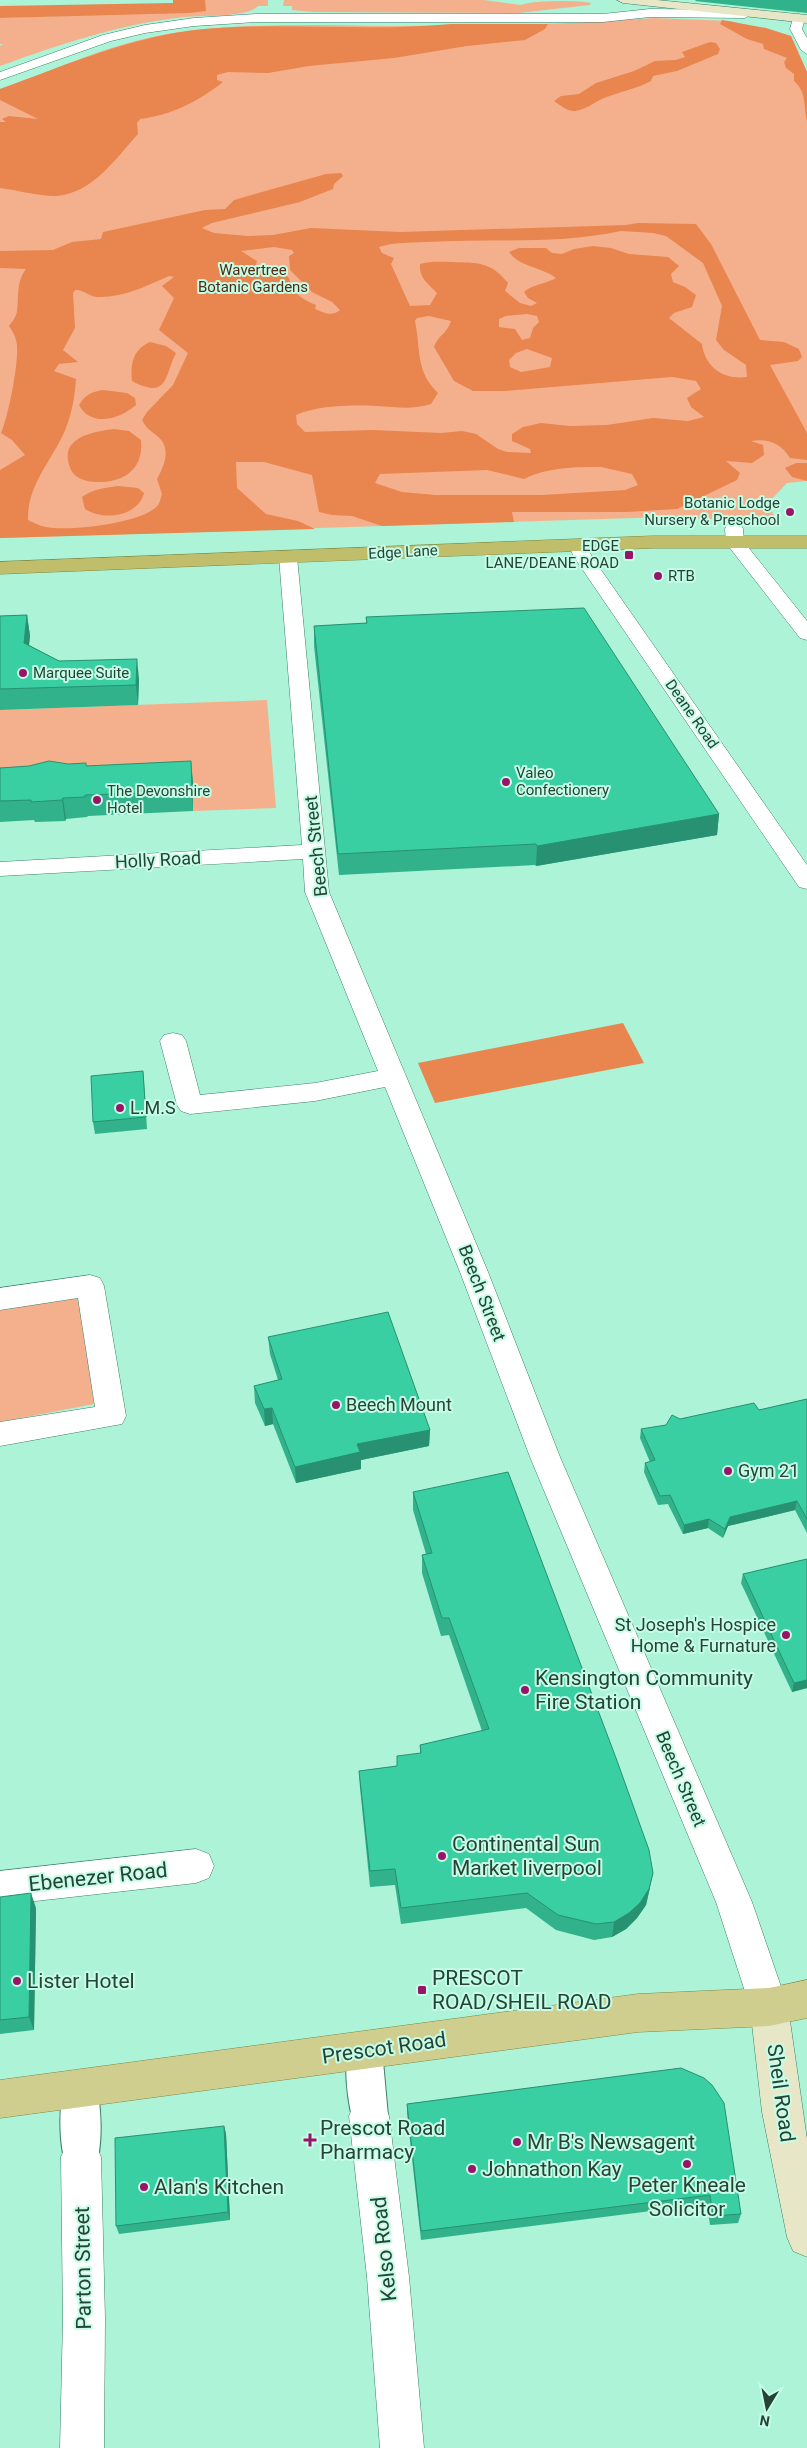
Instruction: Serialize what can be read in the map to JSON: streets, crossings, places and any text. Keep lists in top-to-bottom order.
{
  "streets": {
    "highway": ["Edge Lane"],
    "main road": ["Prescot Road", "Sheil Road"],
    "street": [
      "Deane Road",
      "Beech Street",
      "Holly Road",
      "Ebenezer Road",
      "Kelso Road",
      "Parton Street"
    ]
  },
  "crossings": [
    ["Edge Lane", "Deane Road"],
    ["Edge Lane", "Beech Street"],
    ["Beech Street", "Holly Road"],
    ["Beech Street", "Prescot Road"],
    ["Beech Street", "Sheil Road"],
    ["Prescot Road", "Sheil Road"],
    ["Prescot Road", "Kelso Road"],
    ["Prescot Road", "Parton Street"]
  ],
  "parks": ["Wavertree Botanic Gardens"],
  "places": {
    "other": [
      "Botanic Lodge Nursery & Preschool",
      "RTB",
      "Marquee Suite",
      "Valeo Confectionery",
      "The Devonshire Hotel",
      "L.M.S",
      "Beech Mount",
      "Gym 21",
      "St Joseph's Hospice Home & Furnature",
      "Kensington Community Fire Station",
      "Continental Sun Market liverpool",
      "Lister Hotel",
      "Mr B's Newsagent",
      "Peter Kneale Solicitor",
      "Johnathon Kay",
      "Alan's Kitchen"
    ],
    "transit": ["EDGE LANE/DEANE ROAD", "PRESCOT ROAD/SHEIL ROAD"],
    "health": ["Prescot Road Pharmacy"]
  },
  "north": "bottom"
}
